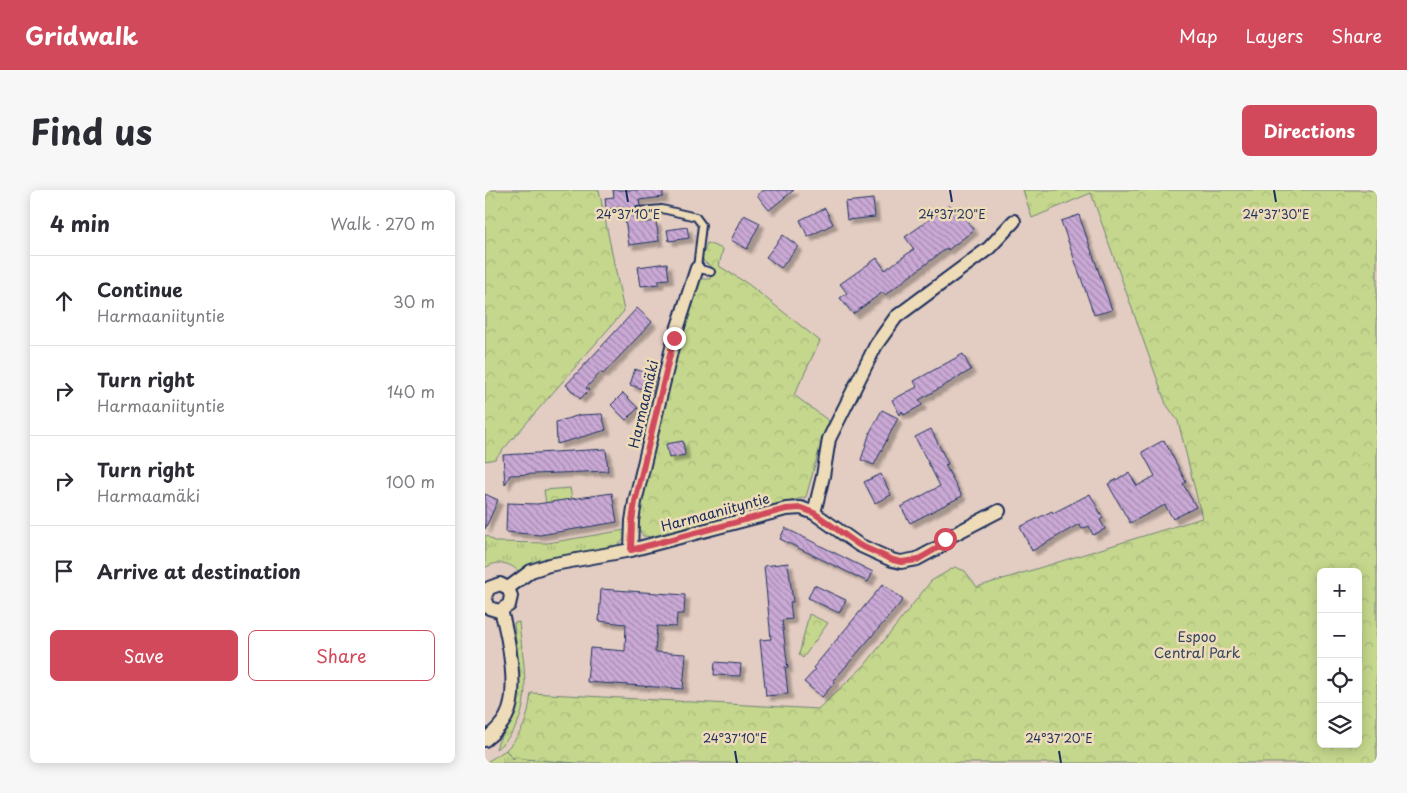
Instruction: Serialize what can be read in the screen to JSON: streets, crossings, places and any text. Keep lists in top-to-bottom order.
{
  "streets": {
    "street": ["Harmaamäki", "Harmaaniityntie"]
  },
  "crossings": [
    ["Harmaamäki", "Harmaaniityntie"]
  ],
  "parks": ["Espoo Central Park"],
  "page": {
    "header": "Gridwalk",
    "nav": ["Map", "Layers", "Share"],
    "title": "Find us",
    "buttons": [
      "Directions",
      ["Save", "Share"]
    ],
    "heading": ["4 min", "Walk · 270 m"],
    "list": [
      ["Continue", "Harmaaniityntie", "30 m"],
      ["Turn right", "Harmaaniityntie", "140 m"],
      ["Turn right", "Harmaamäki", "100 m"],
      "Arrive at destination"
    ],
    "map_buttons": ["+", "−"]
  },
  "coordinates": ["24°37'10\"E", "24°37'20\"E", "24°37'30\"E"]
}
